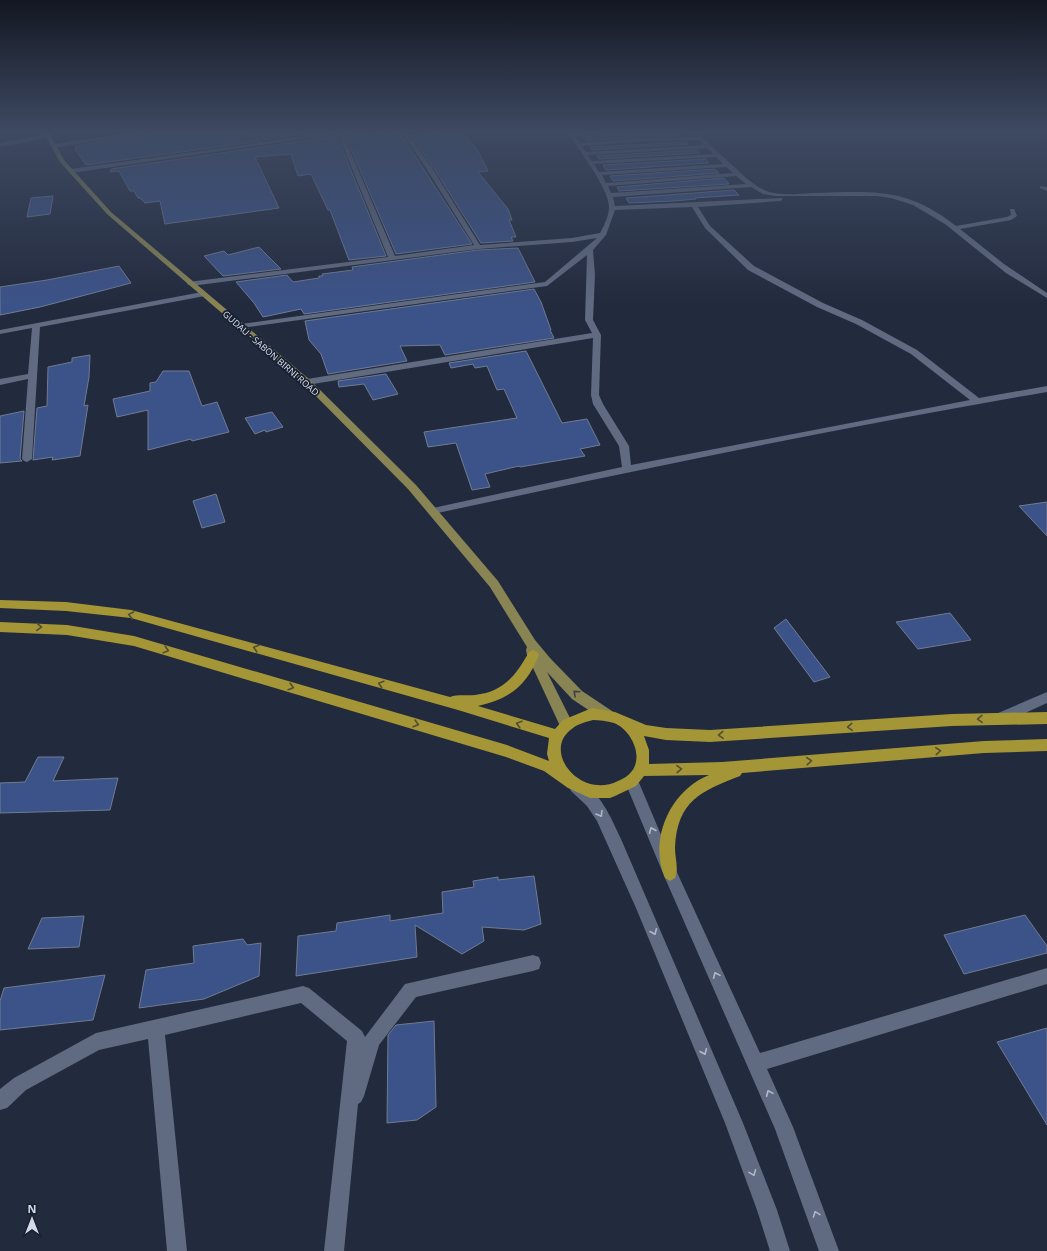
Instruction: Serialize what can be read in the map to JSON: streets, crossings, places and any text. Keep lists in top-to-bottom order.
{
  "streets": {
    "main road": ["GUDAU - SABON BIRNI ROAD"]
  },
  "north": "top"
}
